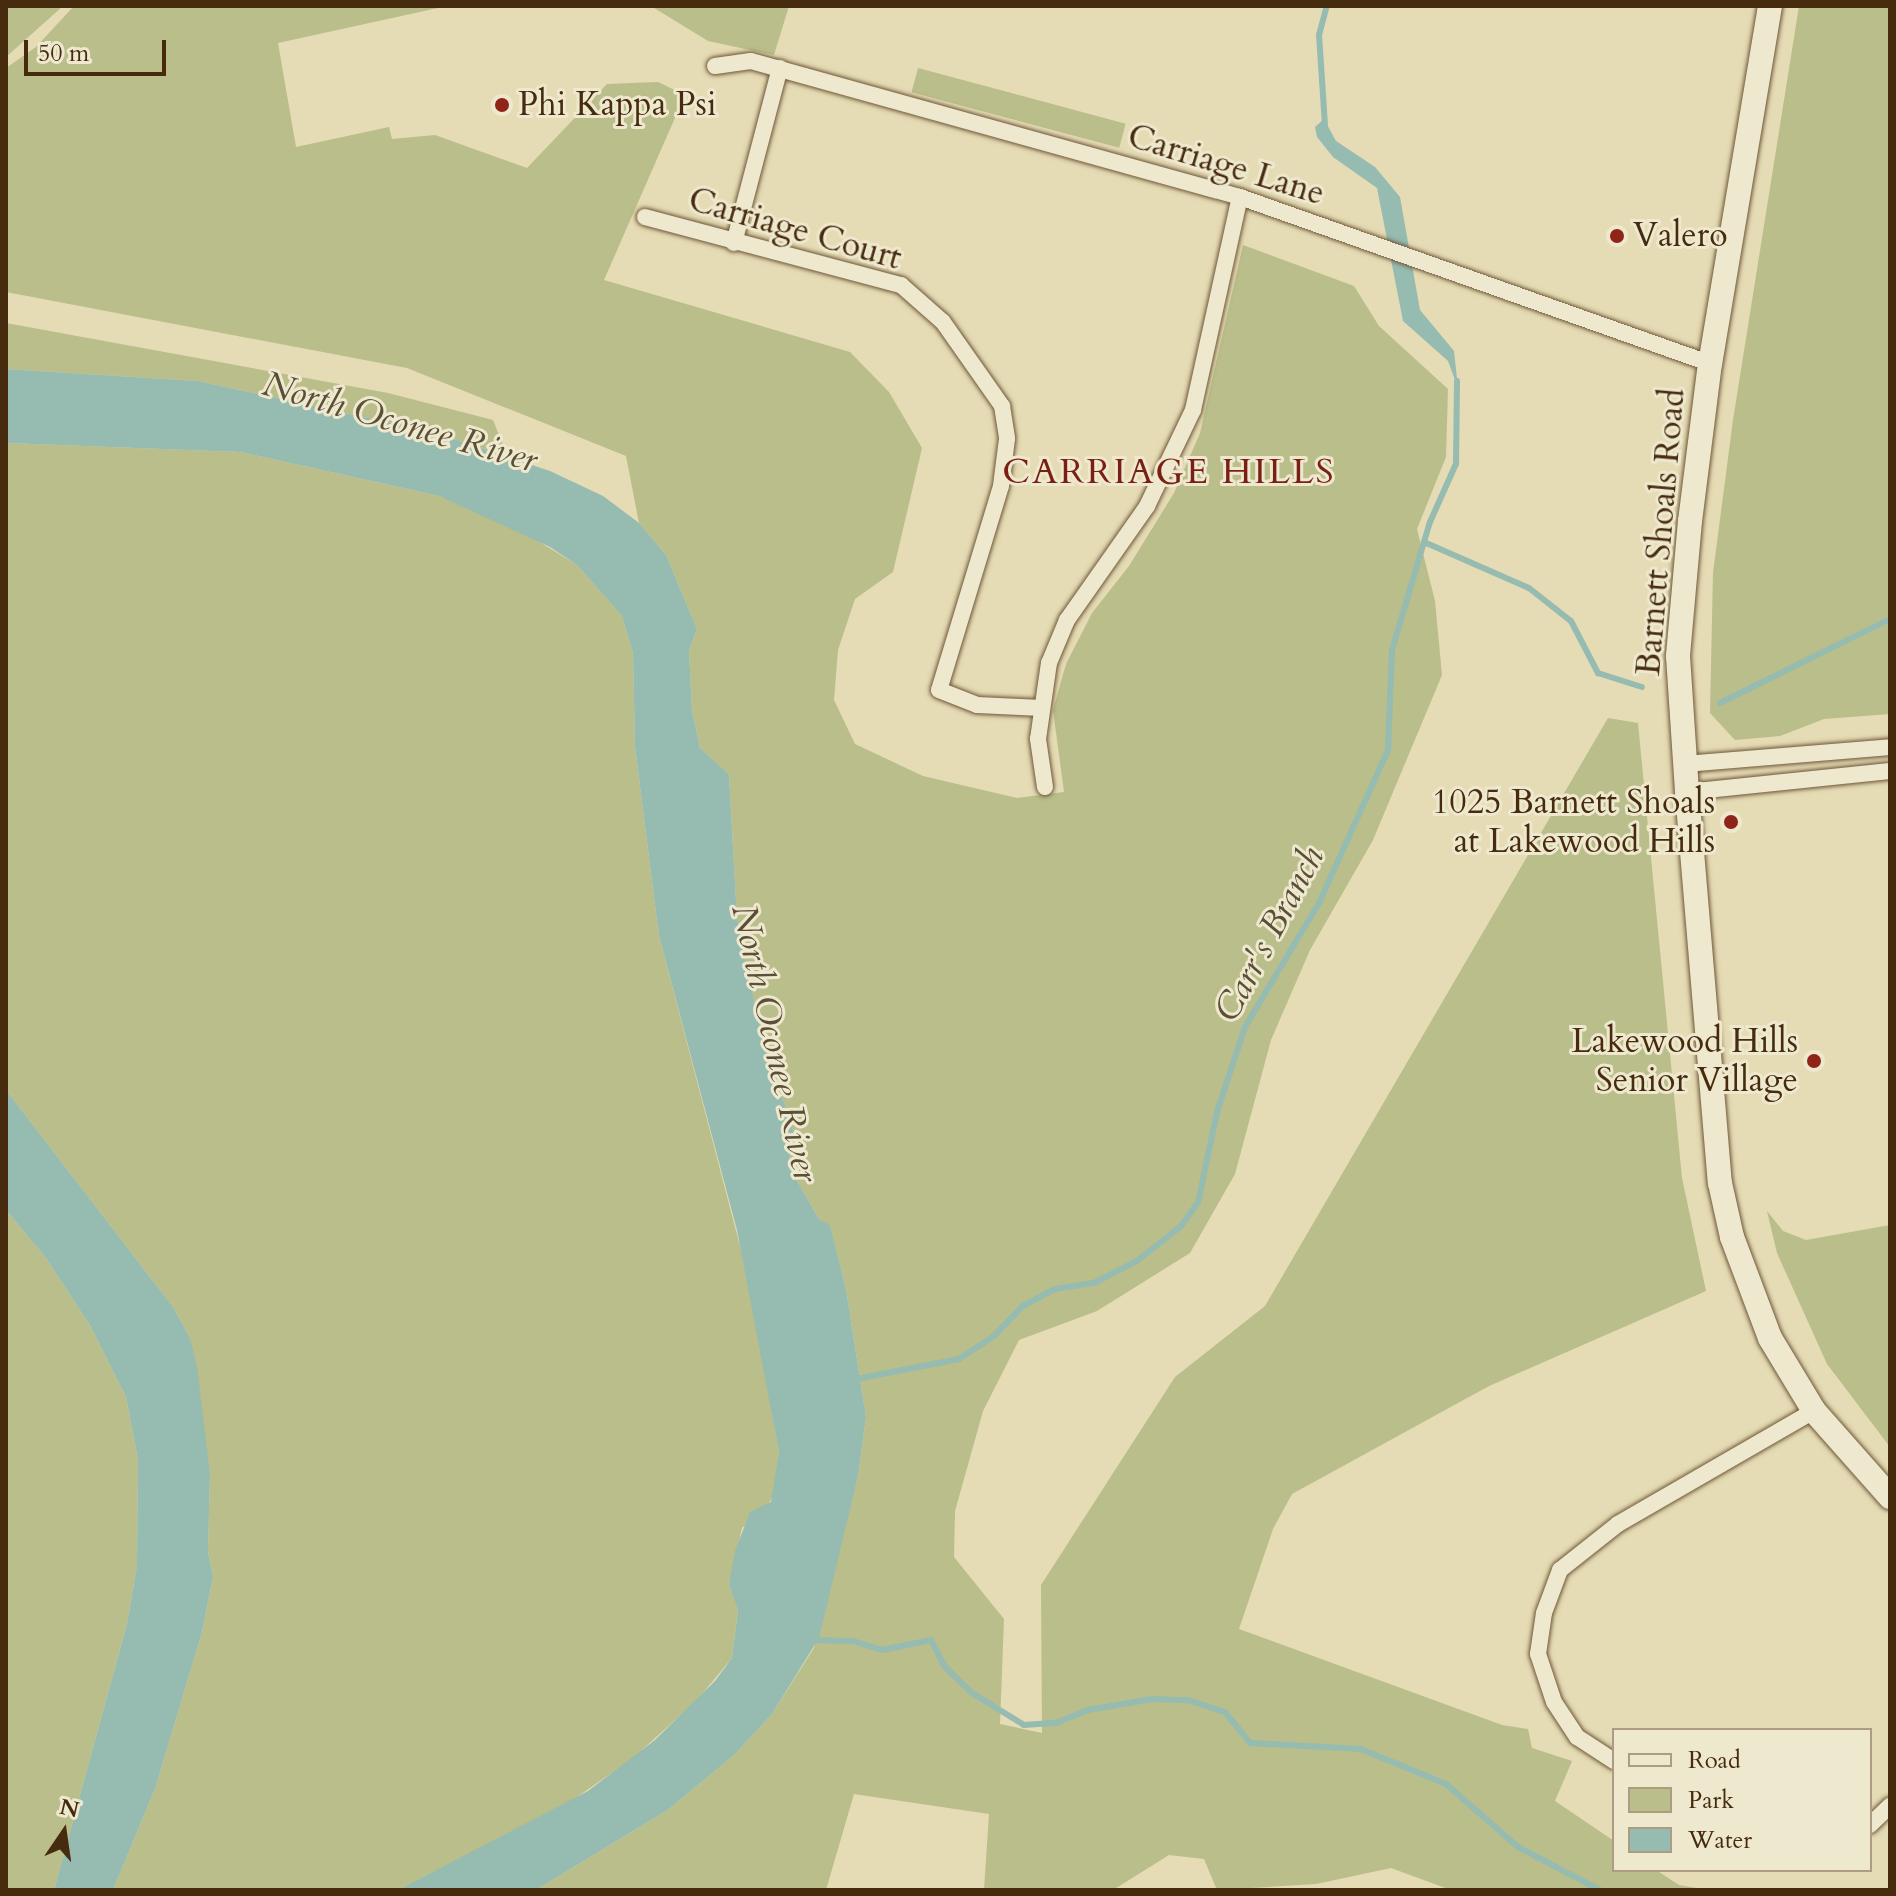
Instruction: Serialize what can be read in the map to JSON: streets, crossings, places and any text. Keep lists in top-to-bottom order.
{
  "streets": {
    "main road": ["Barnett Shoals Road"],
    "street": ["Carriage Lane", "Carriage Court"]
  },
  "crossings": [
    ["Carriage Lane", "Barnett Shoals Road"]
  ],
  "districts": ["CARRIAGE HILLS"],
  "water": ["North Oconee River", "Carr's Branch"],
  "places": [
    "Phi Kappa Psi",
    "Valero",
    "1025 Barnett Shoals at Lakewood Hills",
    "Lakewood Hills Senior Village"
  ],
  "legend": ["Road", "Park", "Water"],
  "scale_bar": "50 m",
  "north": "top"
}
